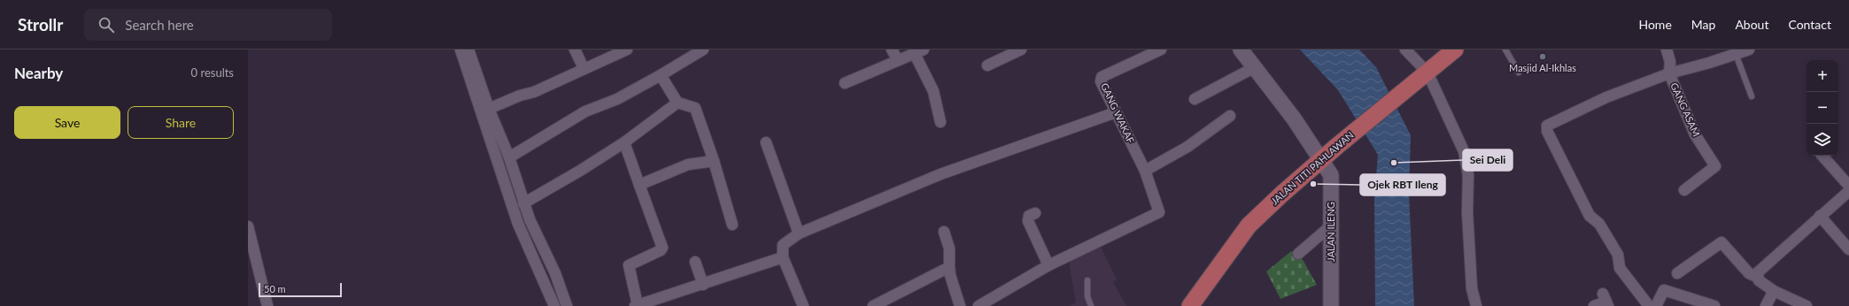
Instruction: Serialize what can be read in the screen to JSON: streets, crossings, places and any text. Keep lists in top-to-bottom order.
{
  "streets": {
    "main road": ["JALAN TITI PAHLAWAN"],
    "street": ["GANG ASAM", "GANG WAKAF", "JALAN ILENG"]
  },
  "crossings": [
    ["JALAN TITI PAHLAWAN", "JALAN ILENG"]
  ],
  "places": ["Masjid Al-Ikhlas", "Sei Deli", "Ojek RBT Ileng"],
  "scale_bar": "50 m",
  "page": {
    "header": "Strollr",
    "search": "Search here",
    "nav": [
      "Home",
      "Map",
      "About",
      "Contact"
    ],
    "heading": ["Nearby", "0 results"],
    "map_buttons": ["+", "−"],
    "buttons": ["Save", "Share"],
    "scale": "50 m"
  }
}
